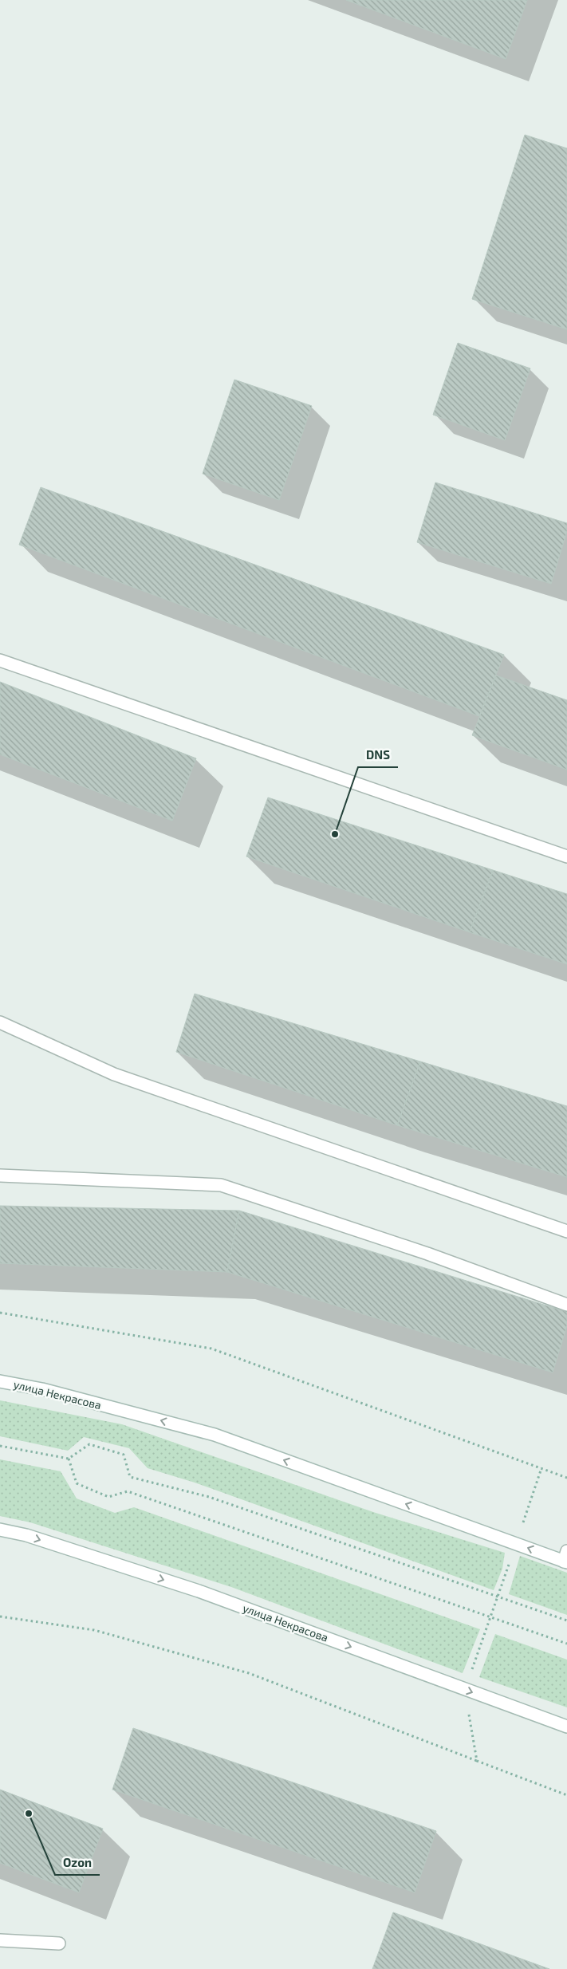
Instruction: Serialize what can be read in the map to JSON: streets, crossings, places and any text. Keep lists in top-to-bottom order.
{
  "streets": {
    "main road": ["улица Некрасова"]
  },
  "places": ["DNS", "Ozon"]
}
